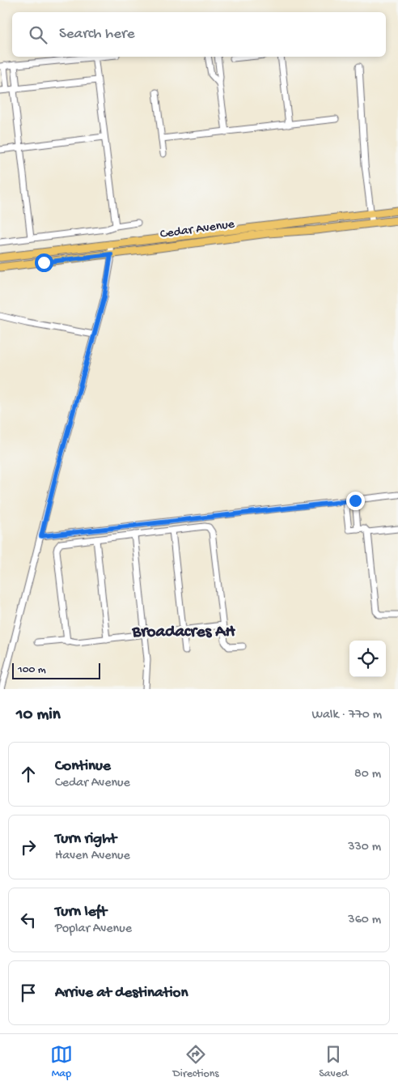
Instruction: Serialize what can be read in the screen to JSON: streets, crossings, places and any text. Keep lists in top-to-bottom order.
{
  "streets": {
    "main road": ["Cedar Avenue"]
  },
  "districts": ["Broadacres AH"],
  "scale_bar": "100 m",
  "page": {
    "search": "Search here",
    "scale": "100 m",
    "heading": ["10 min", "Walk · 770 m"],
    "list": [
      ["Continue", "Cedar Avenue", "80 m"],
      ["Turn right", "Haven Avenue", "330 m"],
      ["Turn left", "Poplar Avenue", "360 m"],
      "Arrive at destination"
    ],
    "nav": ["Map", "Directions", "Saved"]
  }
}
